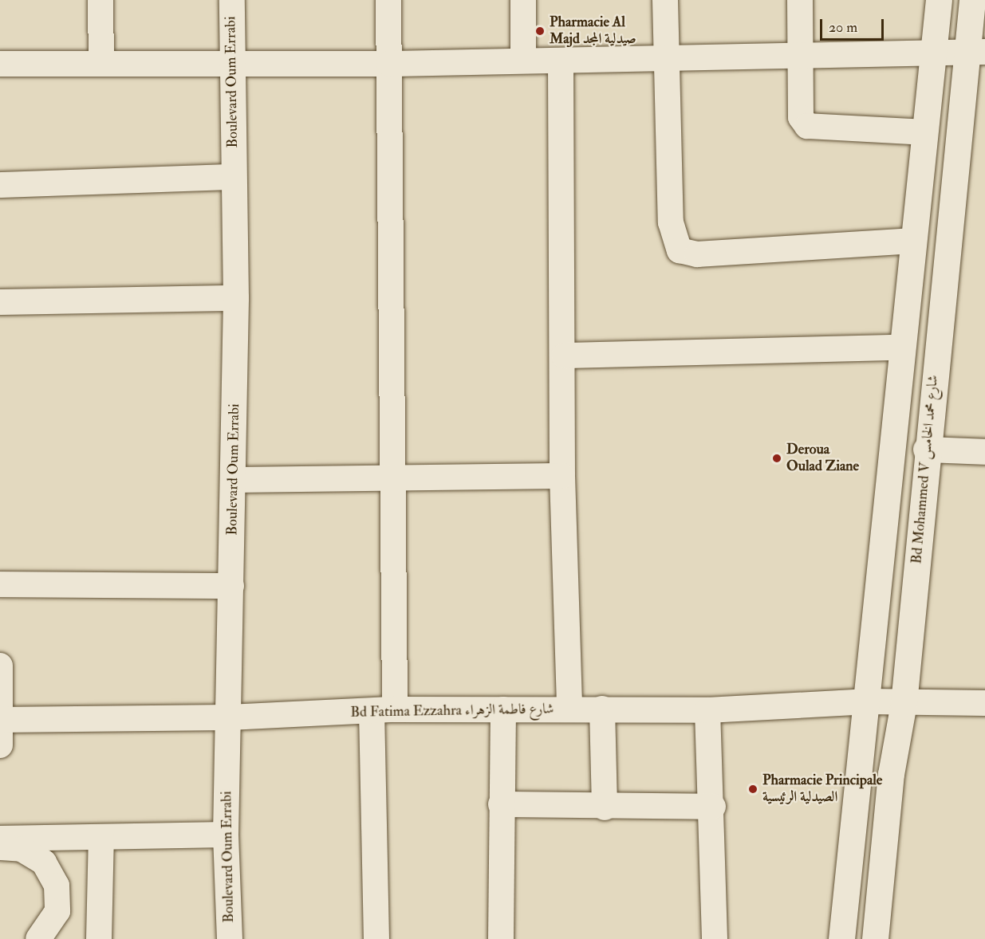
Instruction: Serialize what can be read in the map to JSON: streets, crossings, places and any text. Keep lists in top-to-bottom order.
{
  "streets": {
    "street": ["Boulevard Oum Errabi", "Bd Mohammed V شارع محمد الخامس", "Bd Fatima Ezzahra شارع فاطمة الزهراء"]
  },
  "crossings": [
    ["Boulevard Oum Errabi", "Bd Fatima Ezzahra شارع فاطمة الزهراء"],
    ["Bd Mohammed V شارع محمد الخامس", "Bd Fatima Ezzahra شارع فاطمة الزهراء"]
  ],
  "places": ["Pharmacie Al Majd صيدلية المجد", "Deroua Oulad Ziane", "Pharmacie Principale الصيدلية الرئيسية"],
  "scale_bar": "20 m"
}
